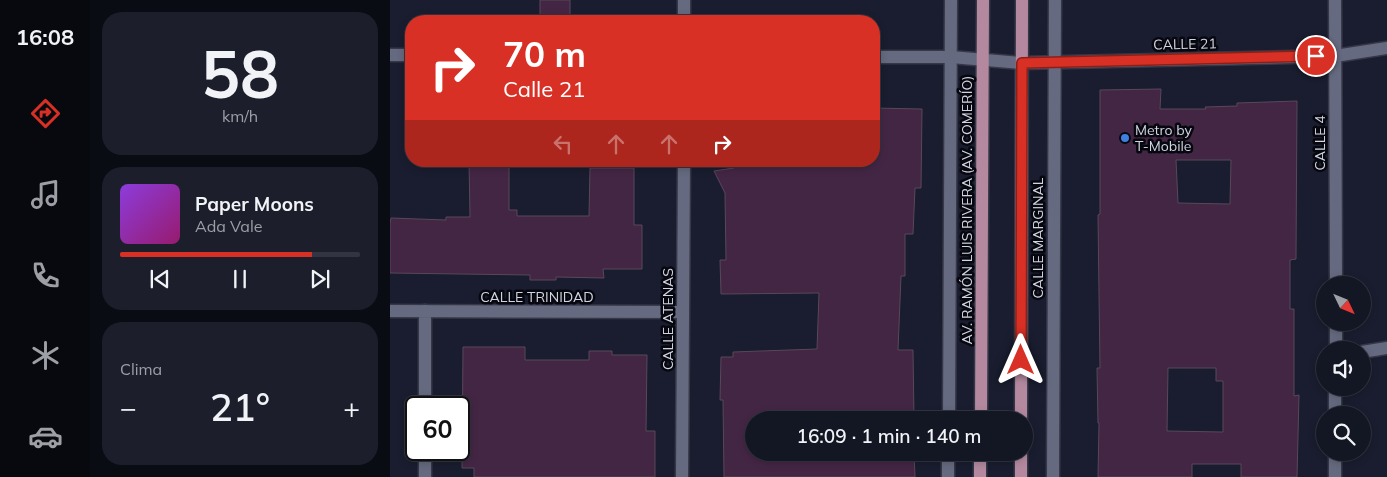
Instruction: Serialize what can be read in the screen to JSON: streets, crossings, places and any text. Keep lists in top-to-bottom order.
{
  "streets": {
    "main road": ["AV. RAMÓN LUIS RIVERA (AV. COMERÍO)"],
    "street": [
      "CALLE 21",
      "CALLE 4",
      "CALLE MARGINAL",
      "CALLE TRINIDAD",
      "CALLE ATENAS"
    ]
  },
  "crossings": [
    ["CALLE 21", "CALLE 4"],
    ["CALLE 21", "AV. RAMÓN LUIS RIVERA (AV. COMERÍO)"],
    ["CALLE 21", "CALLE MARGINAL"],
    ["CALLE TRINIDAD", "CALLE ATENAS"]
  ],
  "places": ["Metro by T-Mobile"],
  "north": "bottom right",
  "page": {
    "tabs": "16:08",
    "tile": [
      ["58", "km/h"],
      "Clima"
    ],
    "turn": ["70 m", "Calle 21"],
    "song": ["Paper Moons", "Ada Vale"],
    "heat": ["−", "21°", "+"],
    "limit": "60",
    "trip": "16:09 · 1 min · 140 m"
  }
}
